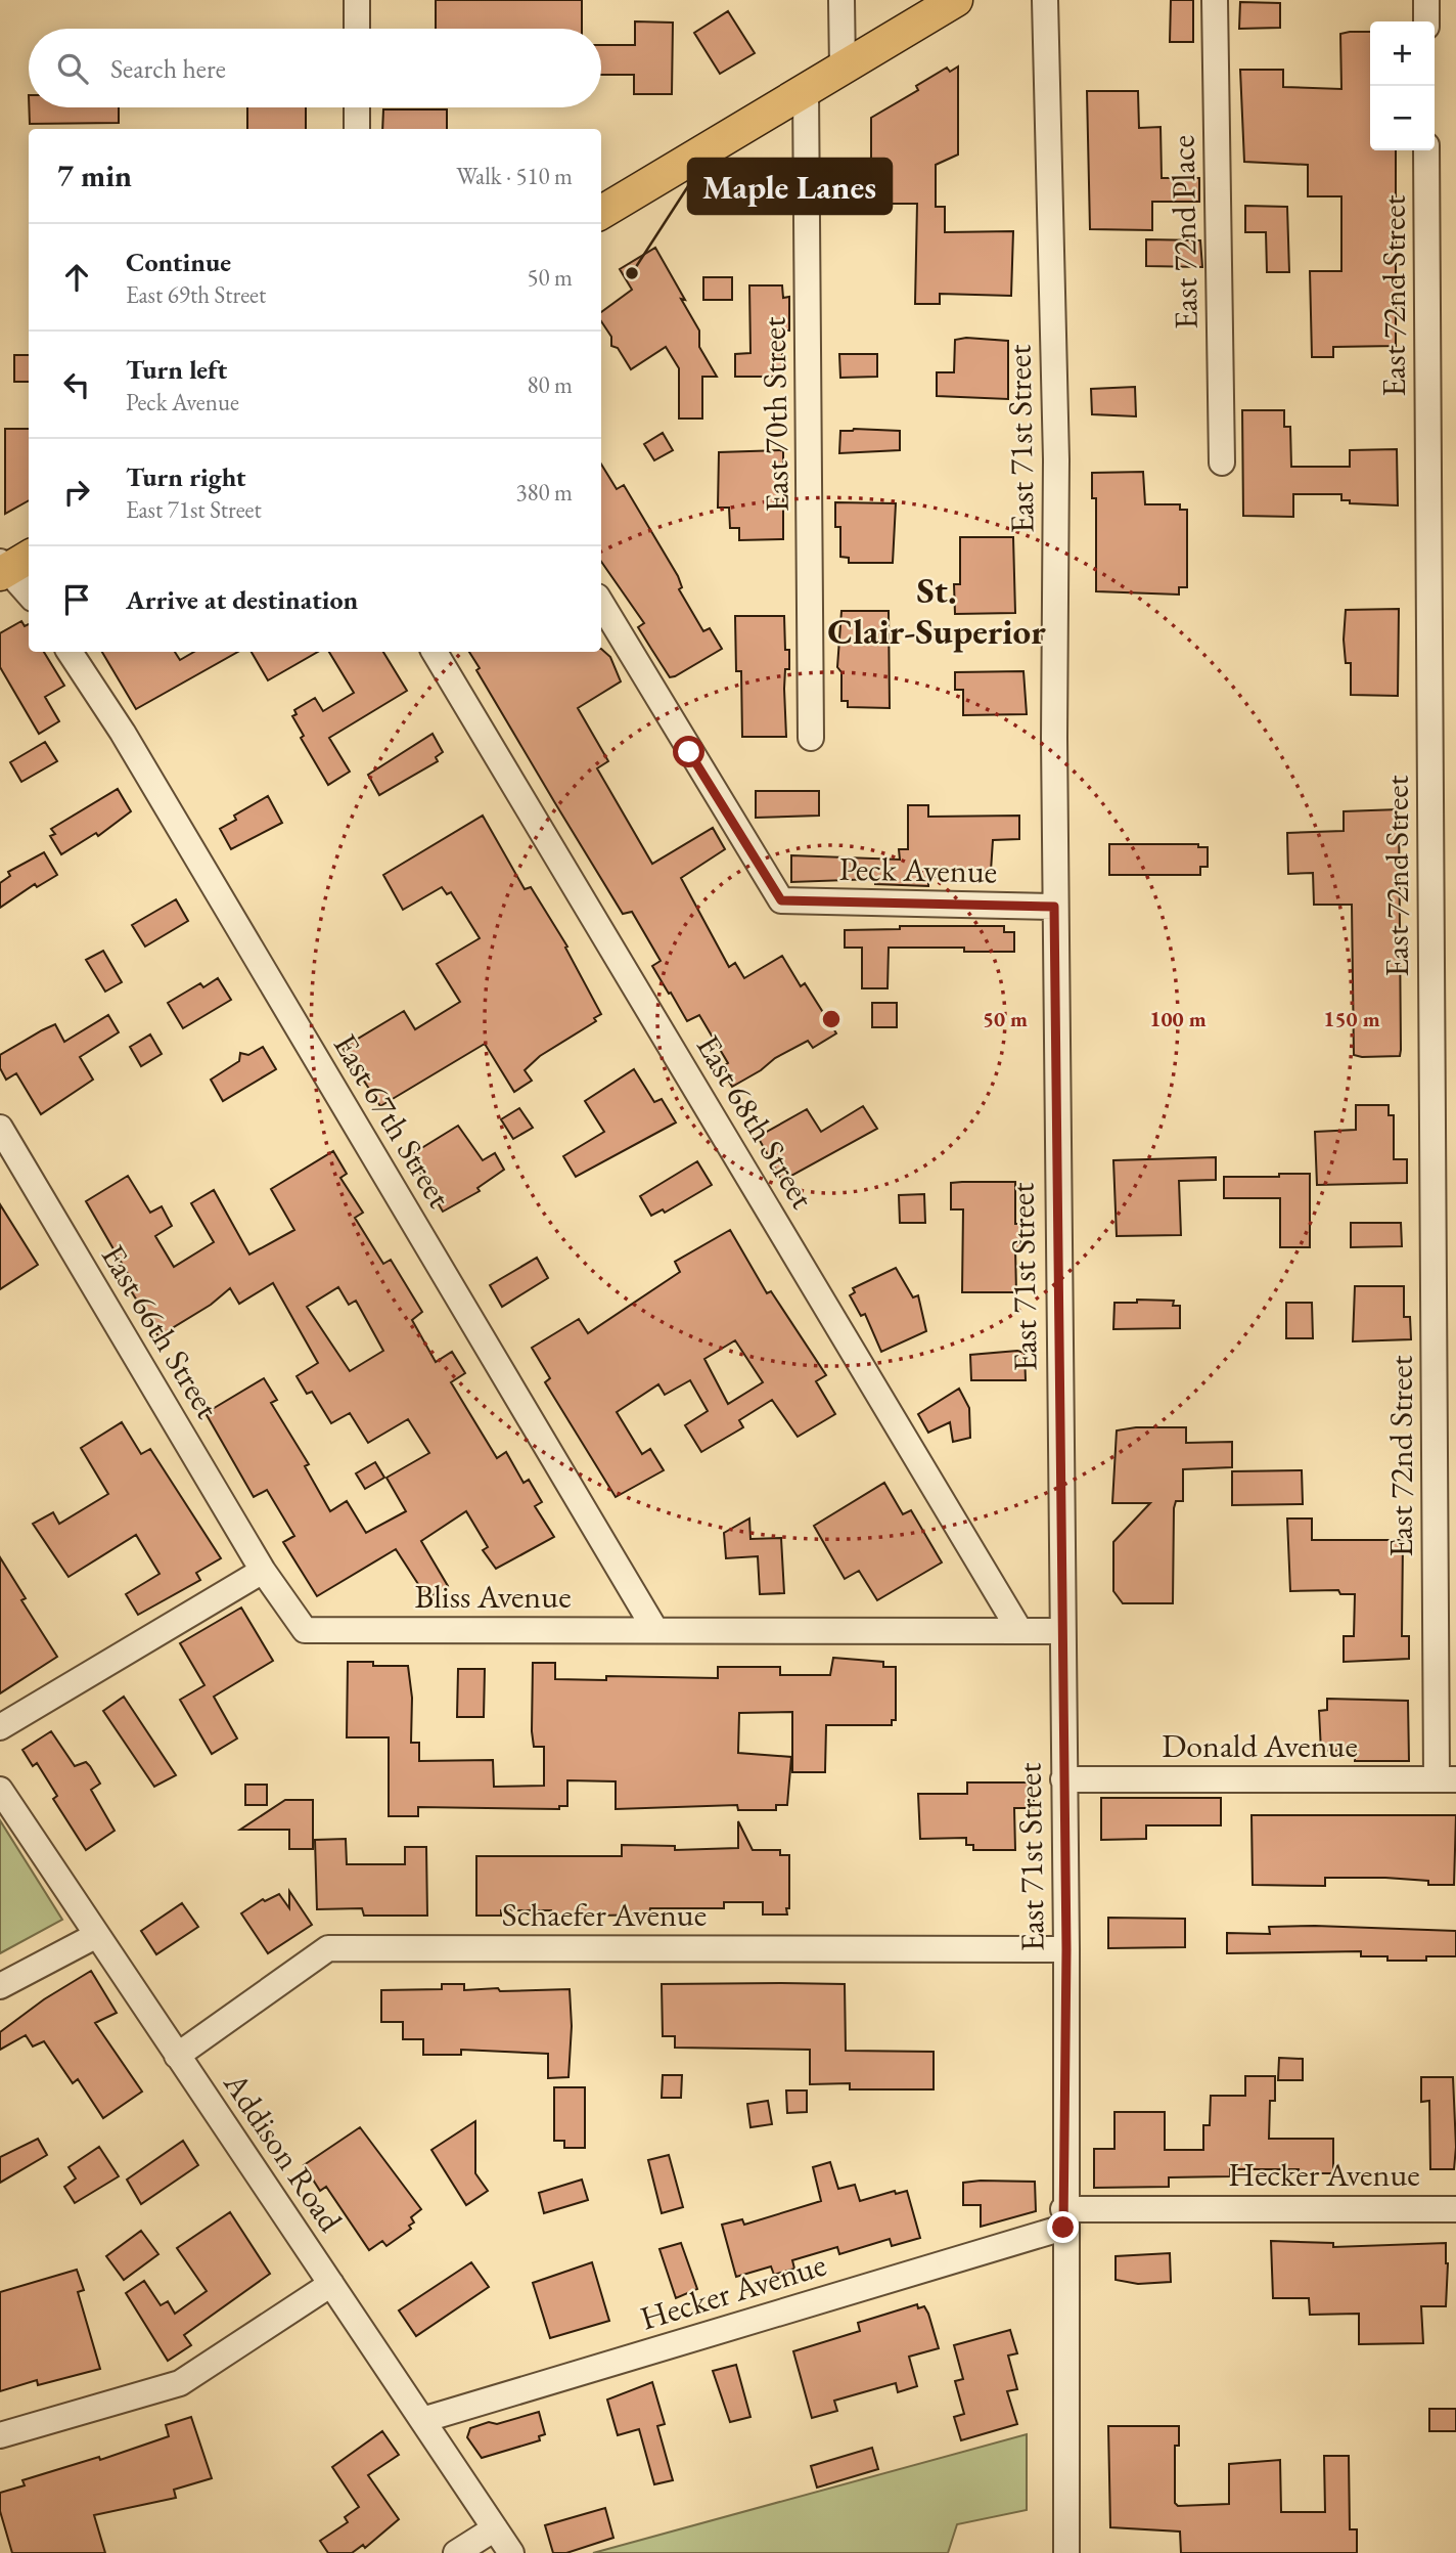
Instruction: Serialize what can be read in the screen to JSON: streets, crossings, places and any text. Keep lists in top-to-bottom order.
{
  "streets": {
    "street": [
      "East 72nd Place",
      "East 72nd Street",
      "East 70th Street",
      "East 71st Street",
      "Peck Avenue",
      "East 67th Street",
      "East 68th Street",
      "East 66th Street",
      "Bliss Avenue",
      "Donald Avenue",
      "Schaefer Avenue",
      "Addison Road",
      "Hecker Avenue"
    ]
  },
  "crossings": [
    ["East 72nd Street", "Donald Avenue"],
    ["East 71st Street", "Peck Avenue"],
    ["East 71st Street", "Bliss Avenue"],
    ["East 71st Street", "Donald Avenue"],
    ["East 71st Street", "Schaefer Avenue"],
    ["East 71st Street", "Hecker Avenue"],
    ["East 67th Street", "Bliss Avenue"],
    ["East 68th Street", "Bliss Avenue"],
    ["East 66th Street", "Bliss Avenue"],
    ["Schaefer Avenue", "Addison Road"],
    ["Addison Road", "Hecker Avenue"]
  ],
  "districts": ["St. Clair-Superior"],
  "places": ["Maple Lanes"],
  "page": {
    "map_buttons": ["+", "−"],
    "search": "Search here",
    "heading": ["7 min", "Walk · 510 m"],
    "list": [
      ["Continue", "East 69th Street", "50 m"],
      ["Turn left", "Peck Avenue", "80 m"],
      ["Turn right", "East 71st Street", "380 m"],
      "Arrive at destination"
    ]
  },
  "rings": ["50 m", "100 m", "150 m"]
}
